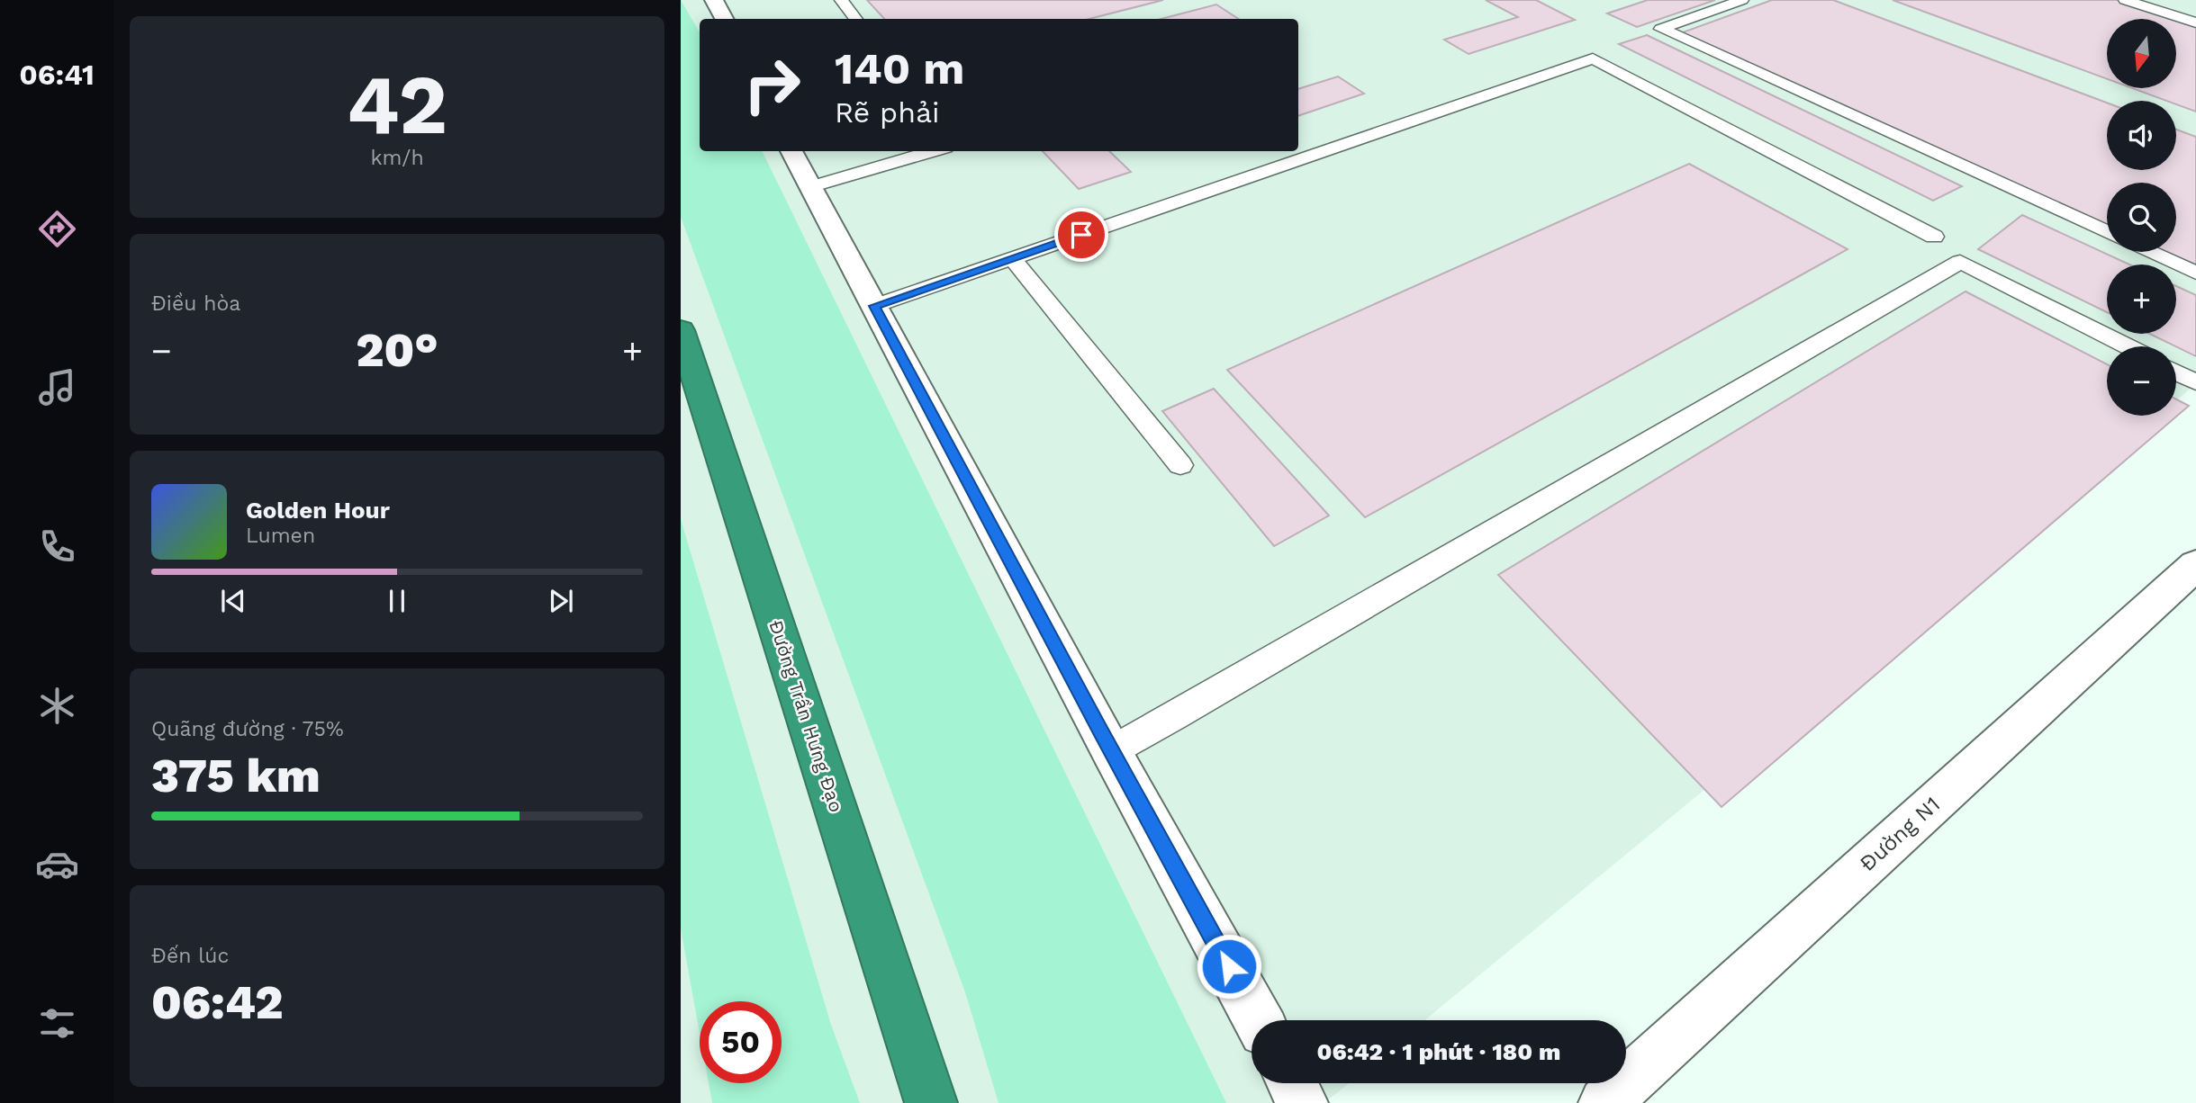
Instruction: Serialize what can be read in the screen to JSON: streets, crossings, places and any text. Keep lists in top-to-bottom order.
{
  "streets": {
    "highway": ["Đường Trần Hưng Đạo"],
    "main road": ["Đường N1"]
  },
  "north": "bottom",
  "page": {
    "tabs": "06:41",
    "tile": [
      ["42", "km/h"],
      "Điều hòa",
      ["Quãng đường · 75%", "375 km"],
      ["Đến lúc", "06:42"]
    ],
    "map_buttons": ["+", "−"],
    "turn": ["140 m", "Rẽ phải"],
    "heat": ["−", "20°", "+"],
    "song": ["Golden Hour", "Lumen"],
    "limit": "50",
    "trip": "06:42 · 1 phút · 180 m"
  }
}
